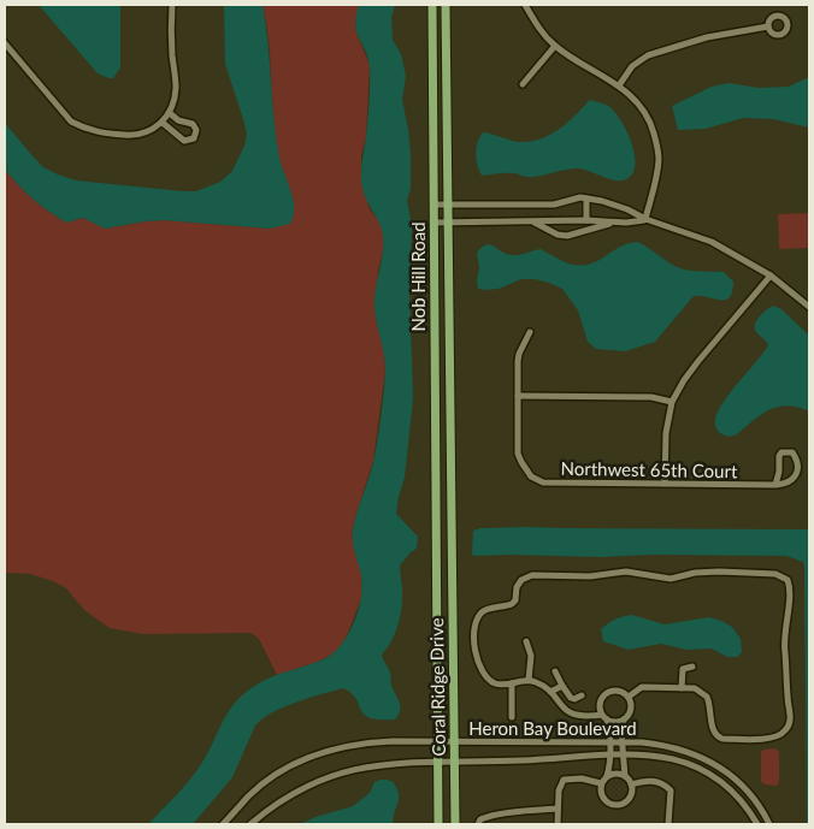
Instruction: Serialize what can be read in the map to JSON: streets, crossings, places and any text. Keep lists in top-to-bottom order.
{
  "streets": {
    "main road": ["Nob Hill Road", "Coral Ridge Drive"],
    "street": ["Northwest 65th Court", "Heron Bay Boulevard"]
  },
  "crossings": [
    ["Nob Hill Road", "Coral Ridge Drive"],
    ["Coral Ridge Drive", "Heron Bay Boulevard"]
  ]
}
